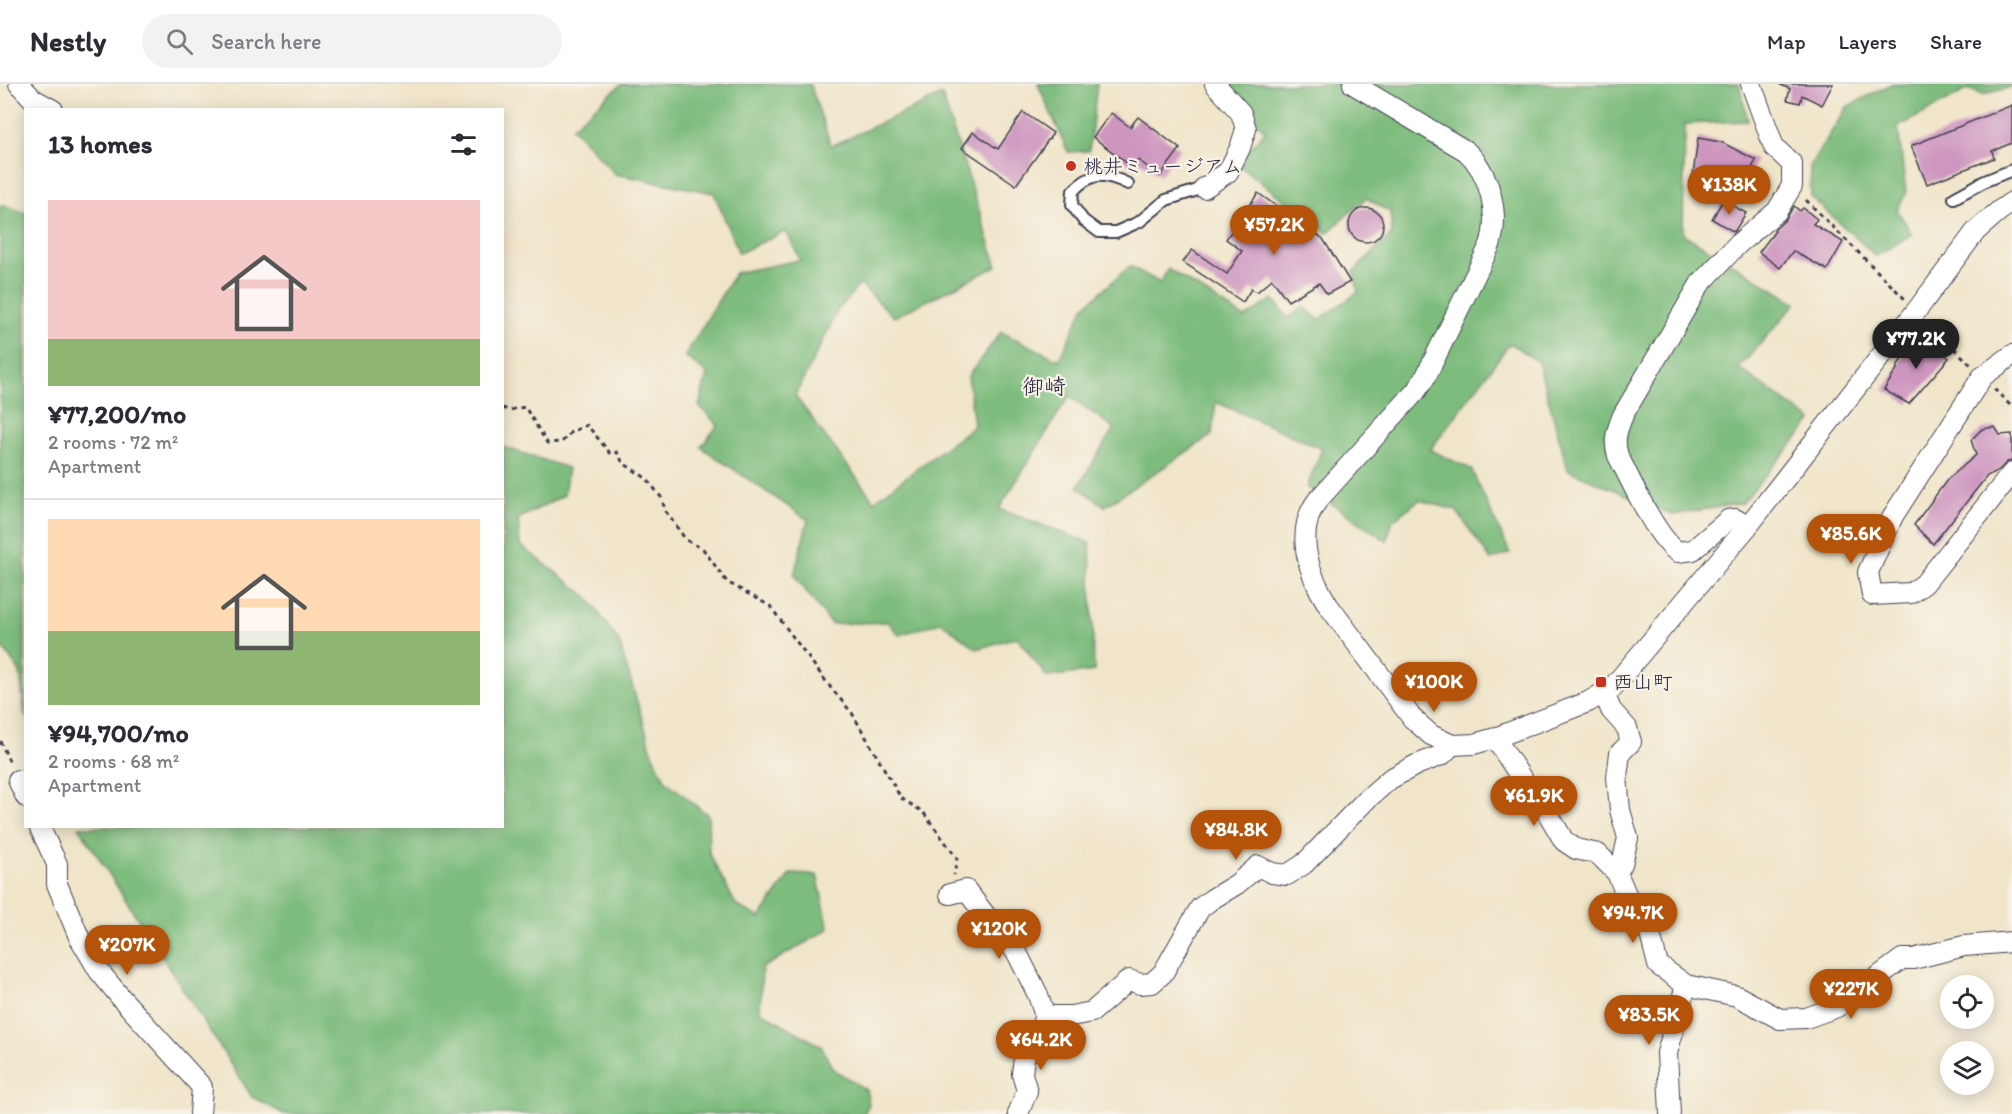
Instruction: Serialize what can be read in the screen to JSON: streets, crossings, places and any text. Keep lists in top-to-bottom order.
{
  "districts": ["御崎"],
  "places": {
    "other": ["桃井ミュージアム"],
    "transit": ["西山町"]
  },
  "page": {
    "header": "Nestly",
    "search": "Search here",
    "nav": ["Map", "Layers", "Share"],
    "heading": "13 homes",
    "price": [
      "¥138K",
      "¥57.2K",
      "¥77.2K",
      "¥85.6K",
      "¥100K",
      "¥61.9K",
      "¥84.8K",
      "¥94.7K",
      "¥120K",
      "¥207K",
      "¥227K",
      "¥83.5K",
      "¥64.2K"
    ],
    "list": [
      {
        "name": "¥77,200/mo",
        "note": "2 rooms · 72 m² · Apartment"
      },
      {
        "name": "¥94,700/mo",
        "note": "2 rooms · 68 m² · Apartment"
      }
    ]
  }
}
